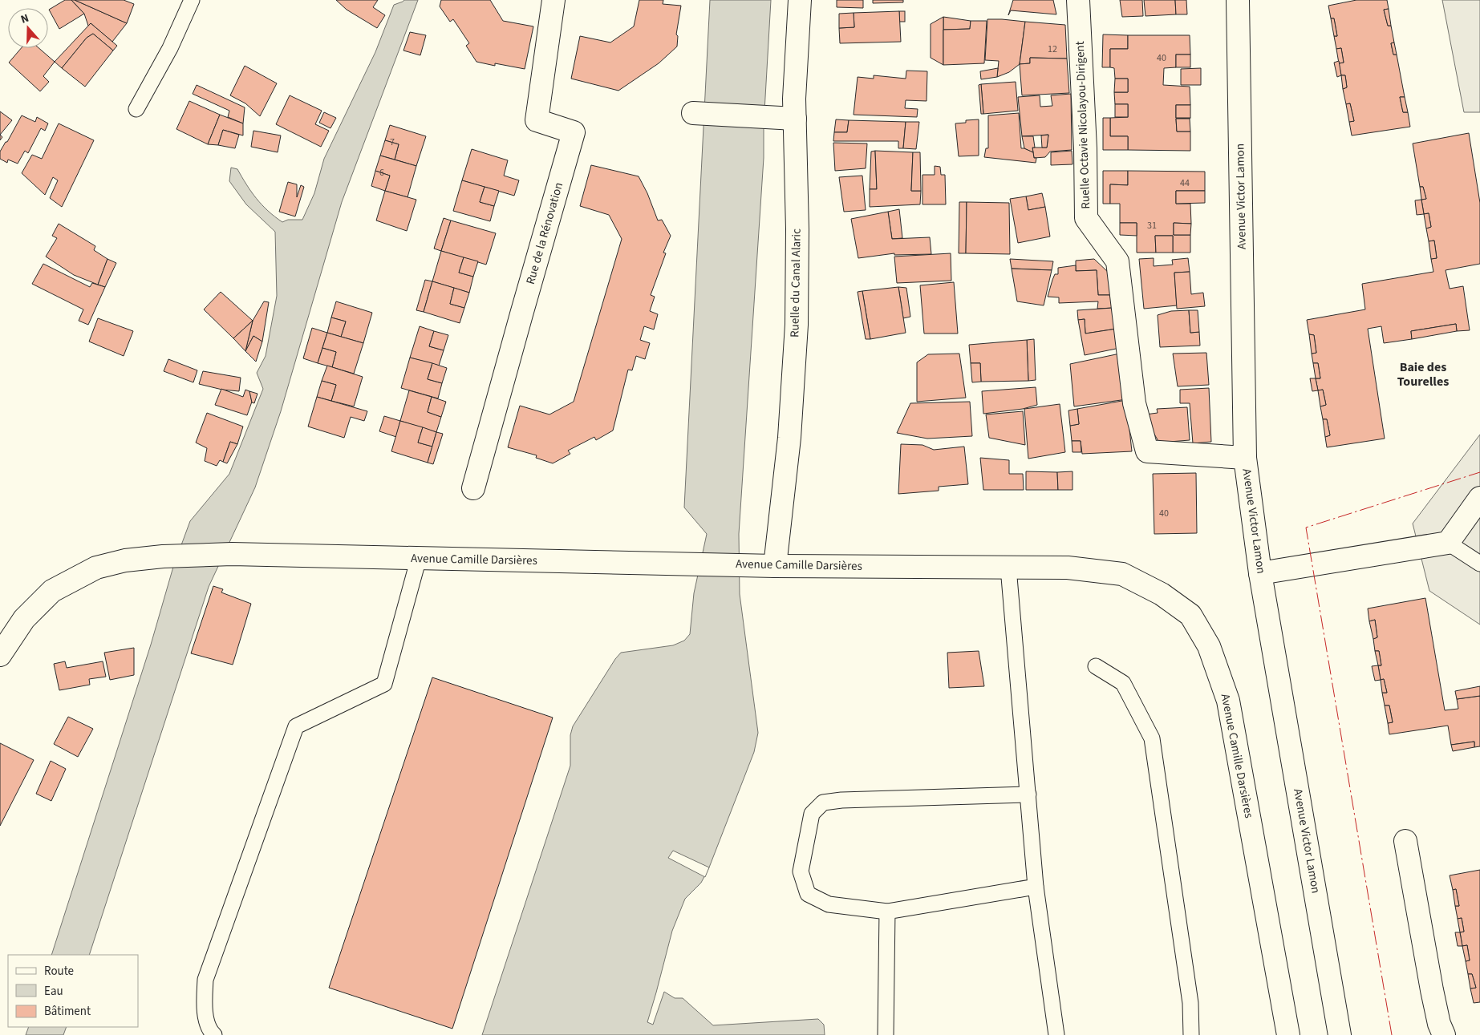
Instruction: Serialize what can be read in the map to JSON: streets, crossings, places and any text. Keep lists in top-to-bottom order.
{
  "streets": {
    "street": [
      "Ruelle Octavie Nicolayou-Dirigent",
      "Avenue Victor Lamon",
      "Rue de la Rénovation",
      "Ruelle du Canal Alaric",
      "Avenue Camille Darsières"
    ]
  },
  "crossings": [
    ["Ruelle Octavie Nicolayou-Dirigent", "Avenue Victor Lamon"],
    ["Ruelle du Canal Alaric", "Avenue Camille Darsières"]
  ],
  "districts": ["Baie des Tourelles"],
  "house_numbers": [
    "12",
    "40",
    "7",
    "6",
    "44",
    "31",
    "40"
  ],
  "legend": ["Route", "Eau", "Bâtiment"],
  "north": "top"
}
